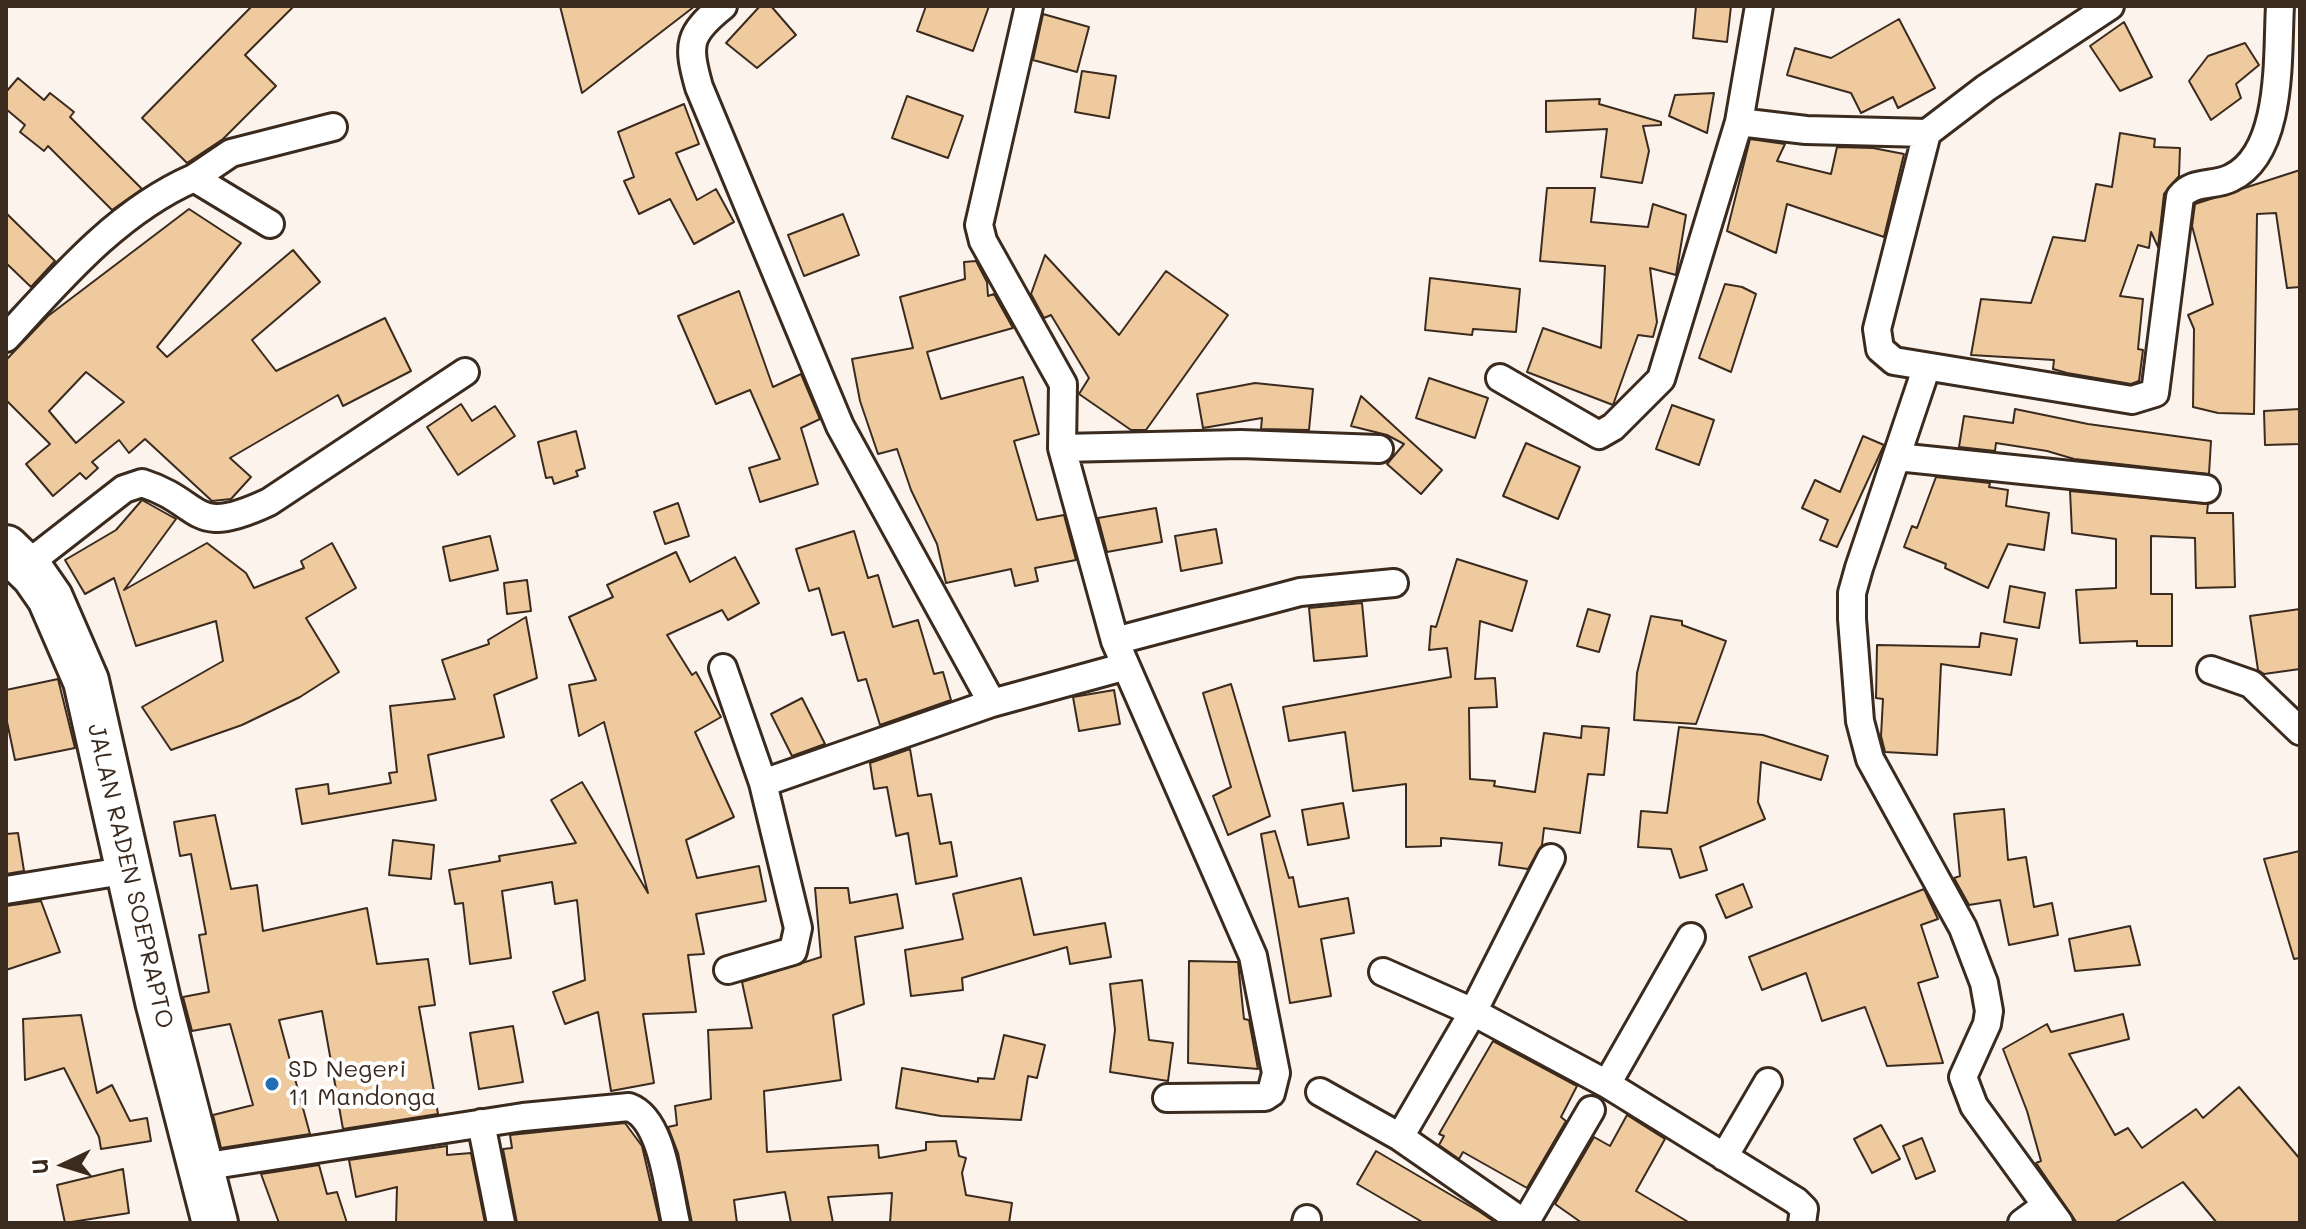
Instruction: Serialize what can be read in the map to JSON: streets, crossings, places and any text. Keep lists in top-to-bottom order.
{
  "streets": {
    "highway": ["JALAN RADEN SOEPRAPTO"]
  },
  "places": ["SD Negeri 11 Mandonga"],
  "north": "left"
}
